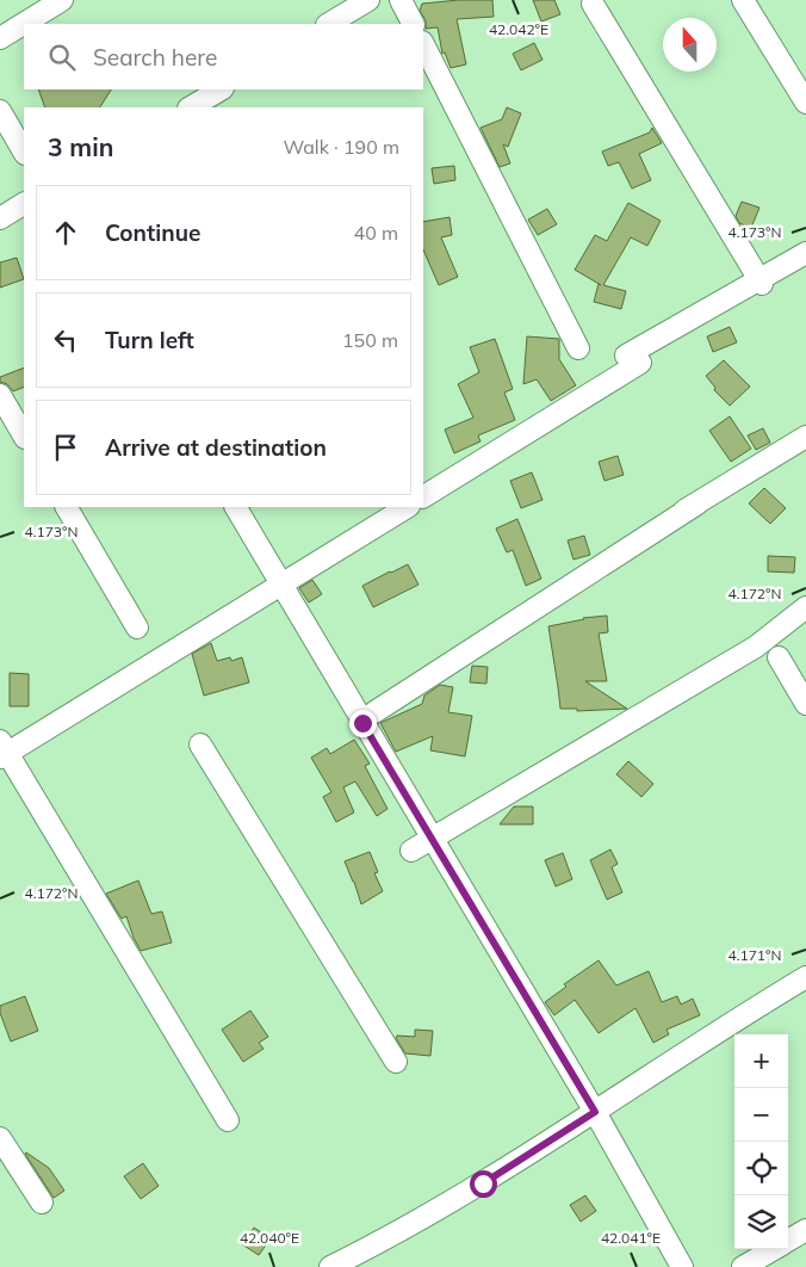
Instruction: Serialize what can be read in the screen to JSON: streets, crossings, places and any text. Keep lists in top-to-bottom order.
{
  "north": "top",
  "page": {
    "search": "Search here",
    "heading": ["3 min", "Walk · 190 m"],
    "list": [
      ["Continue", "40 m"],
      ["Turn left", "150 m"],
      "Arrive at destination"
    ],
    "map_buttons": ["+", "−"]
  },
  "coordinates": [
    "42.042°E",
    "4.173°N",
    "4.172°N",
    "4.171°N",
    "42.040°E",
    "42.041°E"
  ]
}
